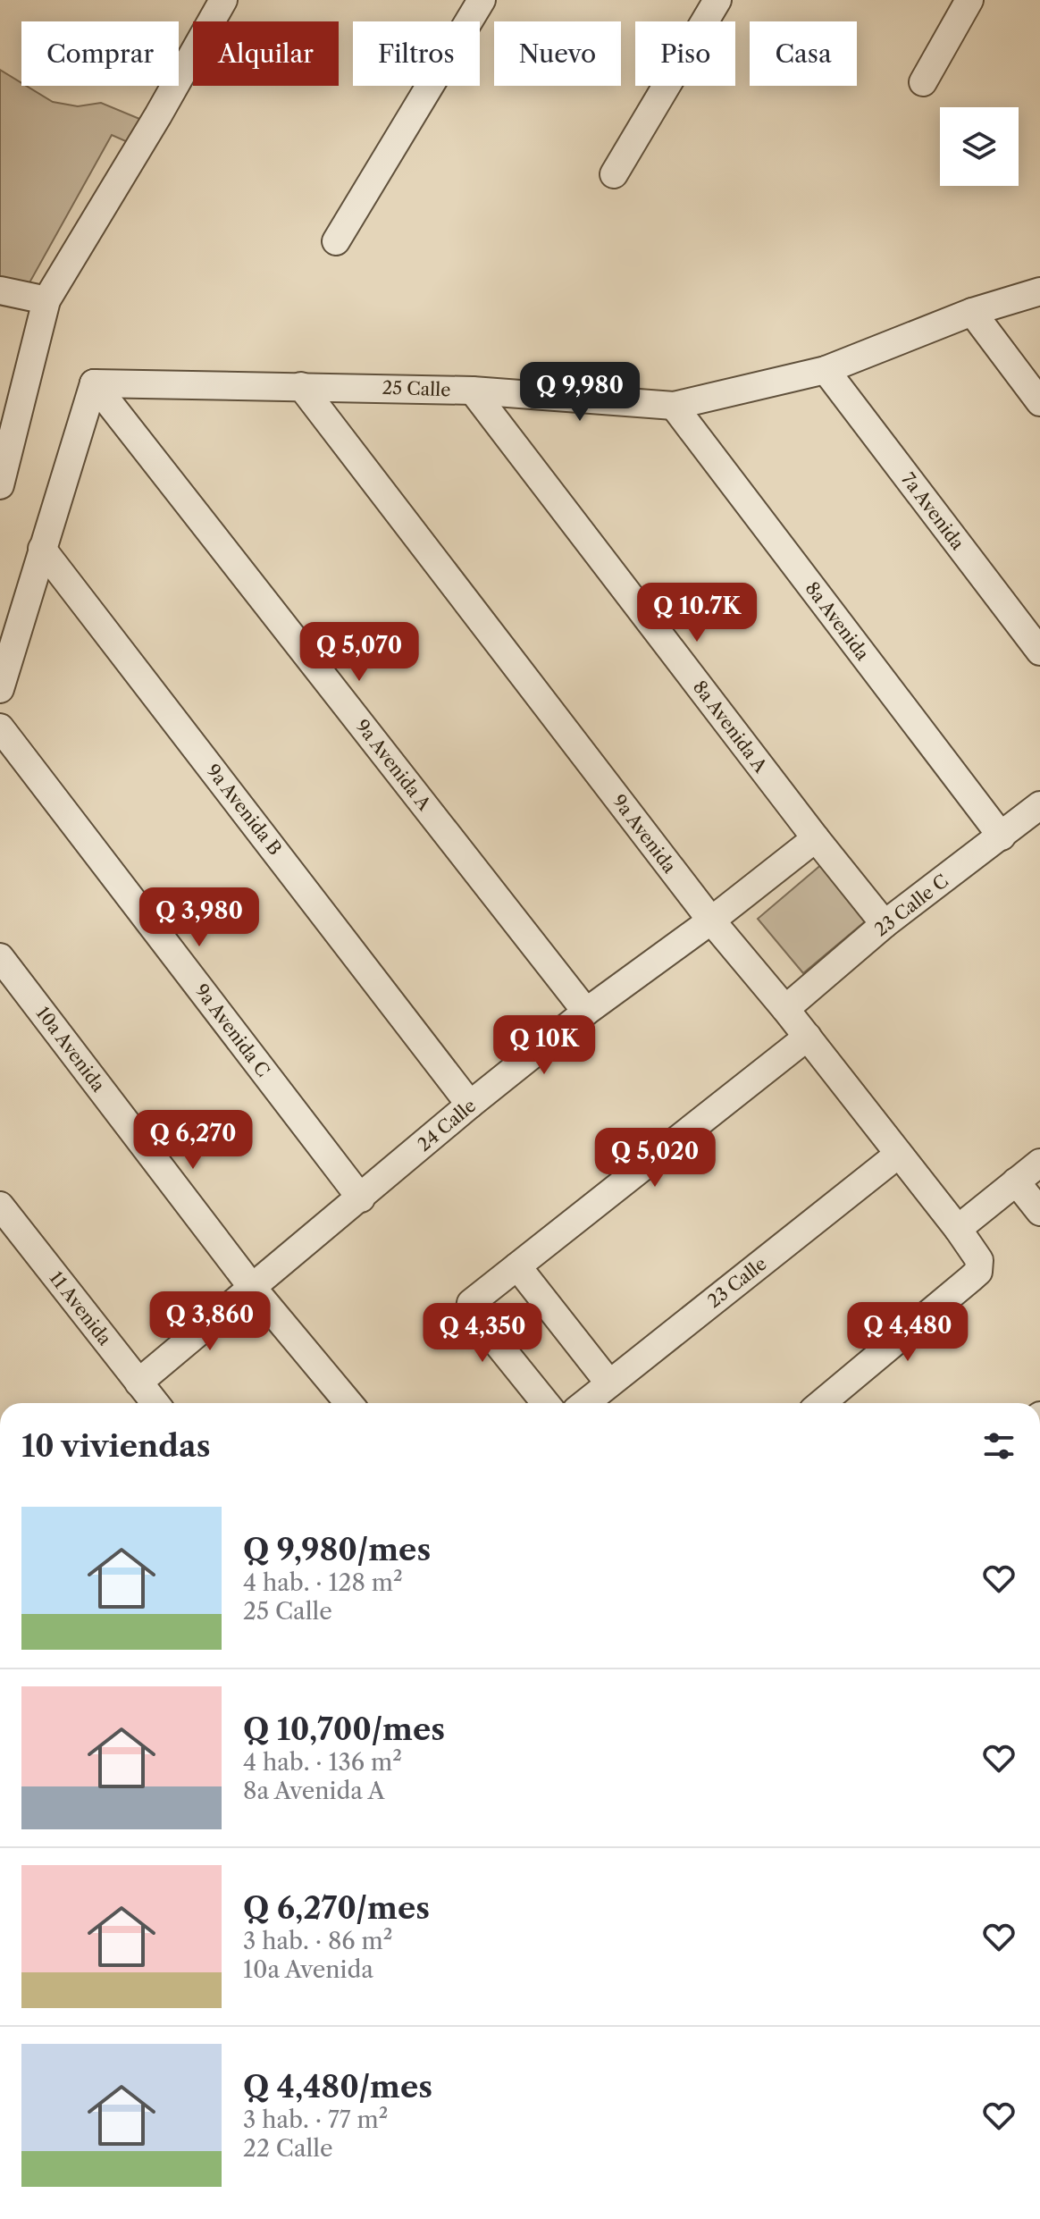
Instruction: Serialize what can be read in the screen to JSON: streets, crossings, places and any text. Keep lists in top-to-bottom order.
{
  "streets": {
    "street": [
      "25 Calle",
      "7a Avenida",
      "8a Avenida",
      "8a Avenida A",
      "9a Avenida A",
      "9a Avenida B",
      "9a Avenida",
      "23 Calle C",
      "9a Avenida C",
      "10a Avenida",
      "24 Calle",
      "23 Calle",
      "11 Avenida"
    ]
  },
  "crossings": [
    ["25 Calle", "7a Avenida"],
    ["25 Calle", "8a Avenida"],
    ["25 Calle", "8a Avenida A"],
    ["25 Calle", "9a Avenida A"],
    ["25 Calle", "9a Avenida"],
    ["8a Avenida", "23 Calle C"],
    ["8a Avenida A", "23 Calle C"],
    ["8a Avenida A", "24 Calle"],
    ["9a Avenida A", "24 Calle"],
    ["9a Avenida B", "24 Calle"],
    ["9a Avenida", "23 Calle C"],
    ["9a Avenida", "24 Calle"],
    ["9a Avenida", "23 Calle"],
    ["9a Avenida C", "24 Calle"],
    ["10a Avenida", "24 Calle"],
    ["24 Calle", "11 Avenida"]
  ],
  "page": {
    "chip": [
      "Comprar",
      "Alquilar",
      "Filtros",
      "Nuevo",
      "Piso",
      "Casa"
    ],
    "price": [
      "Q 9,980",
      "Q 10.7K",
      "Q 5,070",
      "Q 3,980",
      "Q 10K",
      "Q 6,270",
      "Q 5,020",
      "Q 3,860",
      "Q 4,480",
      "Q 4,350"
    ],
    "heading": "10 viviendas",
    "list": [
      {
        "name": "Q 9,980/mes",
        "note": "4 hab. · 128 m² · 25 Calle"
      },
      {
        "name": "Q 10,700/mes",
        "note": "4 hab. · 136 m² · 8a Avenida A"
      },
      {
        "name": "Q 6,270/mes",
        "note": "3 hab. · 86 m² · 10a Avenida"
      },
      {
        "name": "Q 4,480/mes",
        "note": "3 hab. · 77 m² · 22 Calle"
      }
    ]
  }
}
